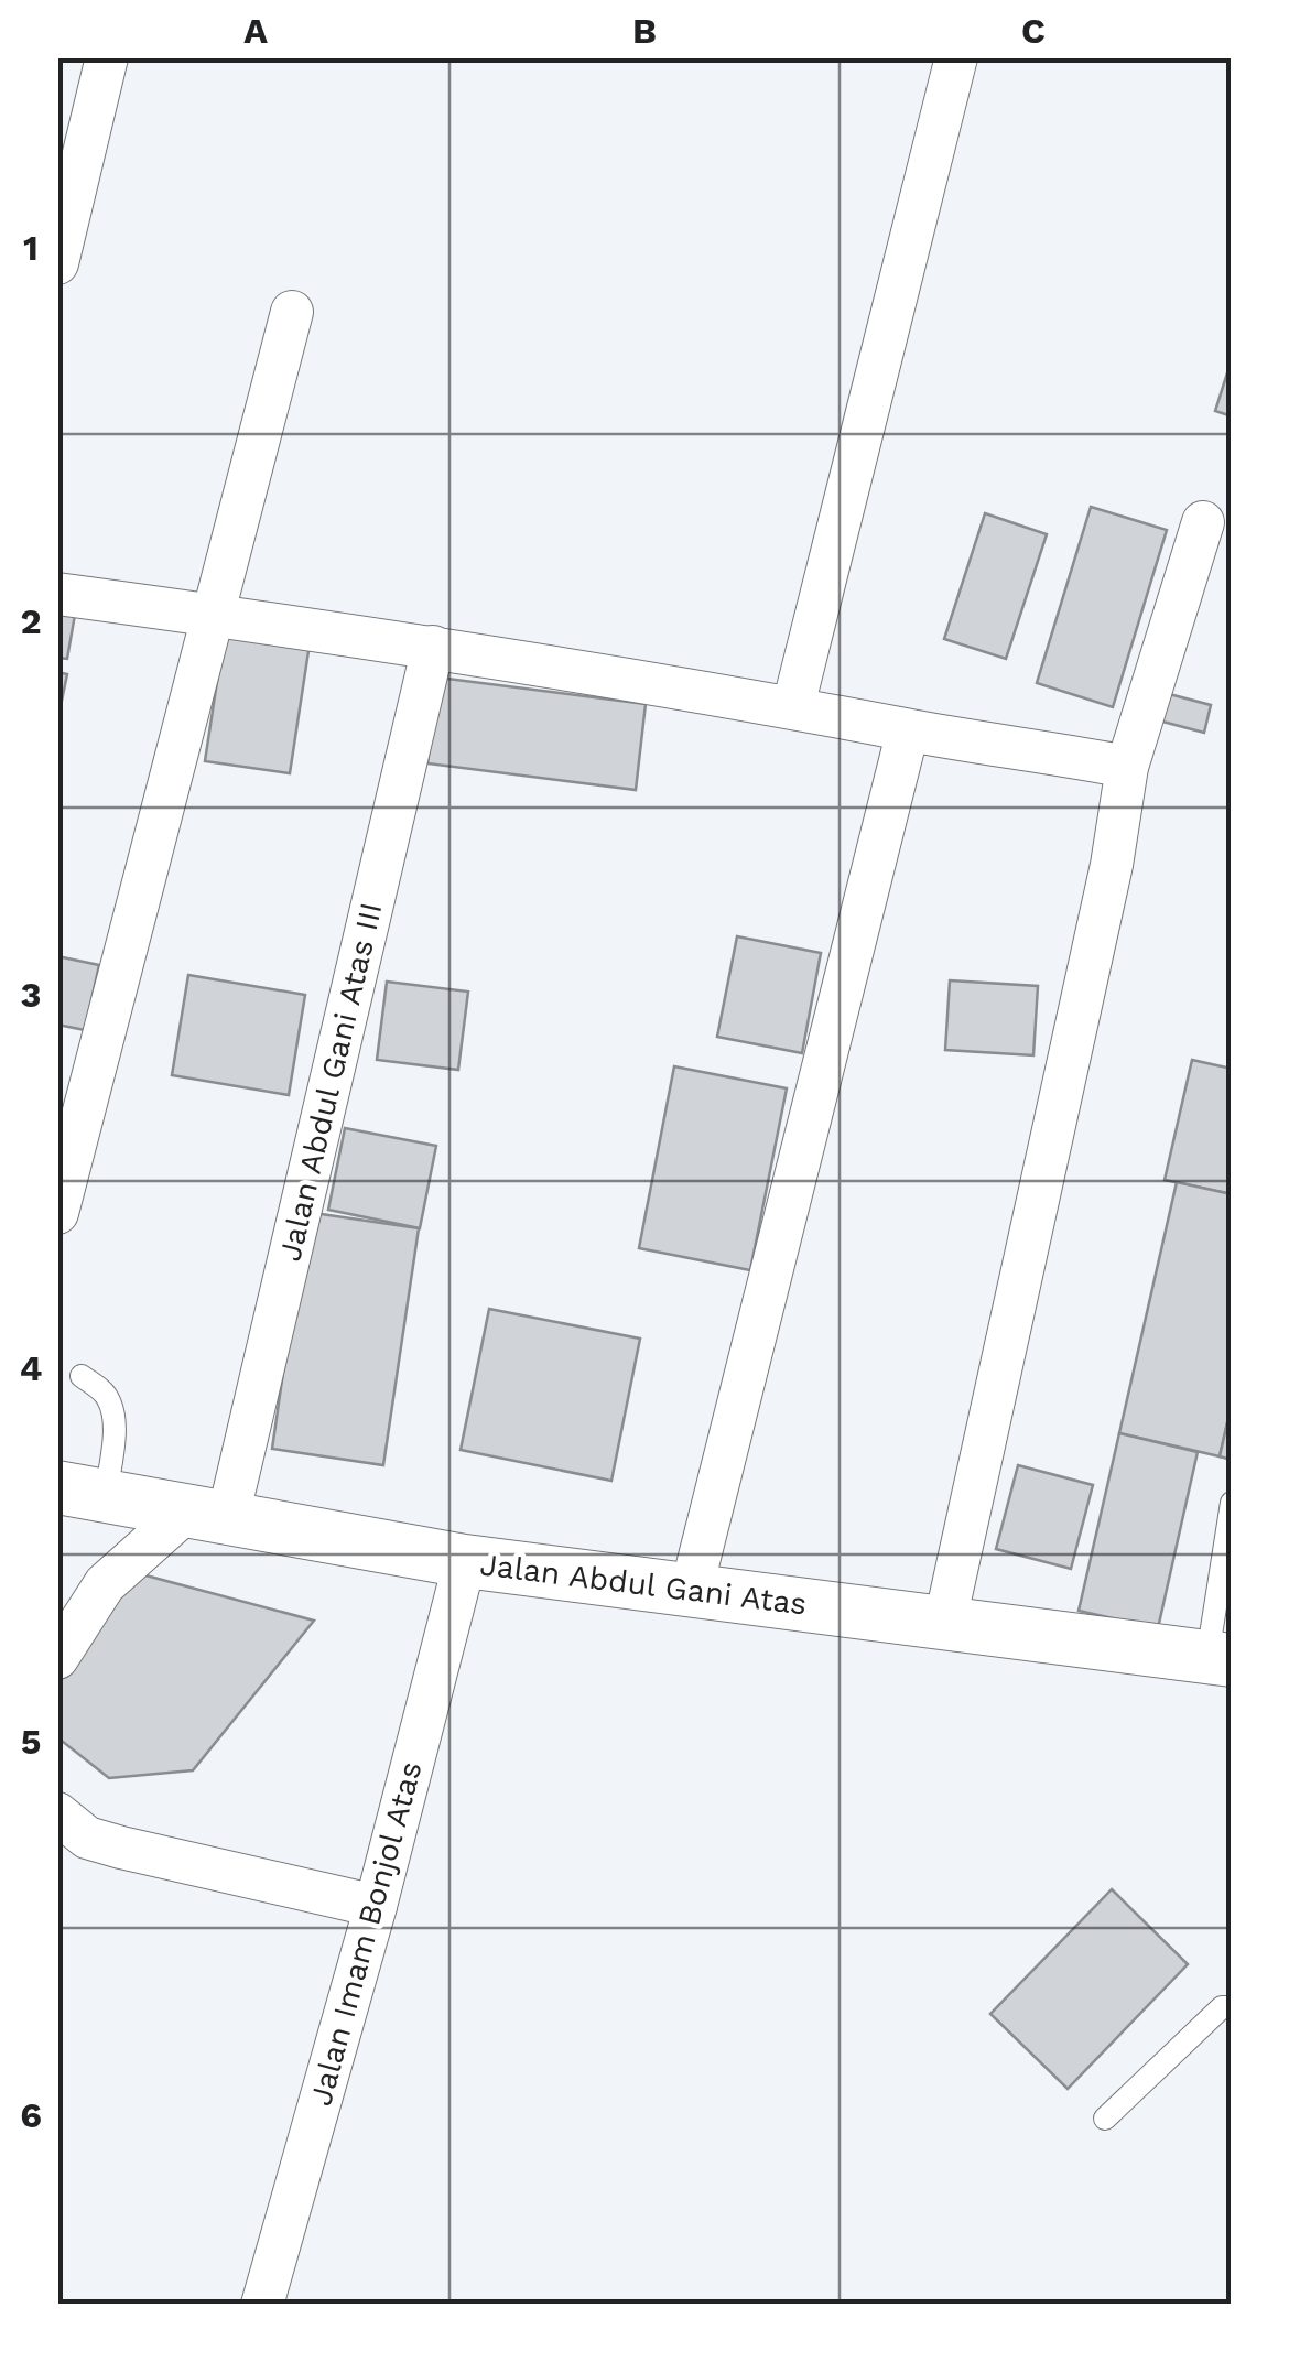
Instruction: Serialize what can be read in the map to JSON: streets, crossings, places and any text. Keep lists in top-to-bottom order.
{
  "streets": {
    "street": ["Jalan Abdul Gani Atas III", "Jalan Abdul Gani Atas", "Jalan Imam Bonjol Atas"]
  },
  "crossings": [
    ["Jalan Abdul Gani Atas III", "Jalan Abdul Gani Atas"],
    ["Jalan Abdul Gani Atas", "Jalan Imam Bonjol Atas"]
  ],
  "grid": {
    "columns": ["A", "B", "C"],
    "rows": [
      "1",
      "2",
      "3",
      "4",
      "5",
      "6"
    ]
  }
}
